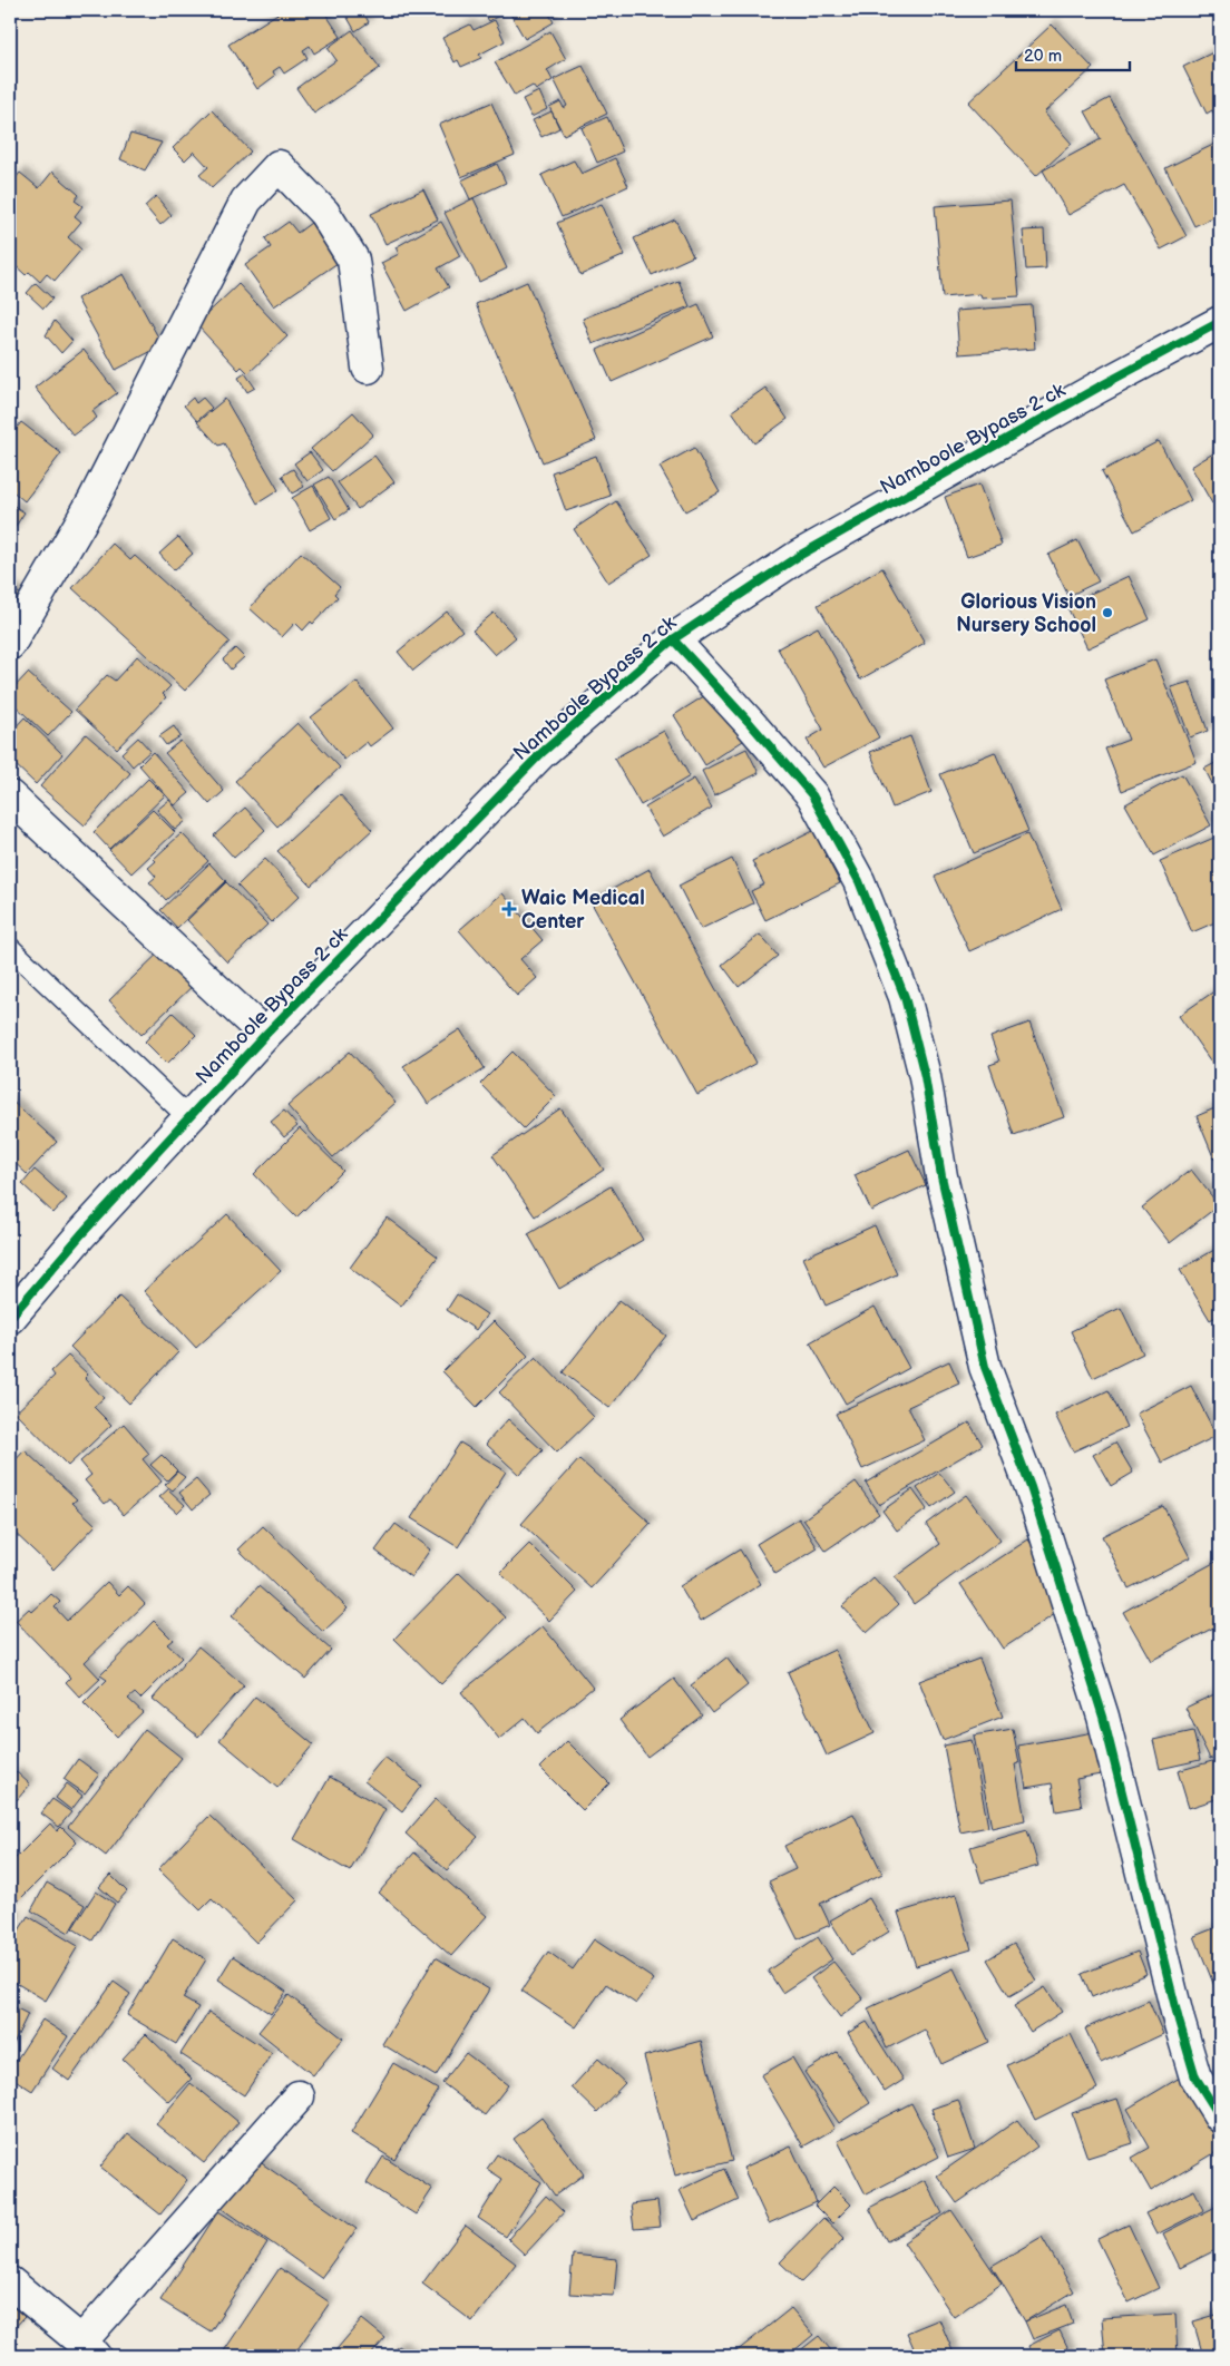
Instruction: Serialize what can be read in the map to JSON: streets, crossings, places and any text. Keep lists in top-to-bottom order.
{
  "streets": {
    "street": ["Namboole Bypass 2 ck"]
  },
  "places": {
    "other": ["Glorious Vision Nursery School"],
    "health": ["Waic Medical Center"]
  },
  "scale_bar": "20 m"
}
